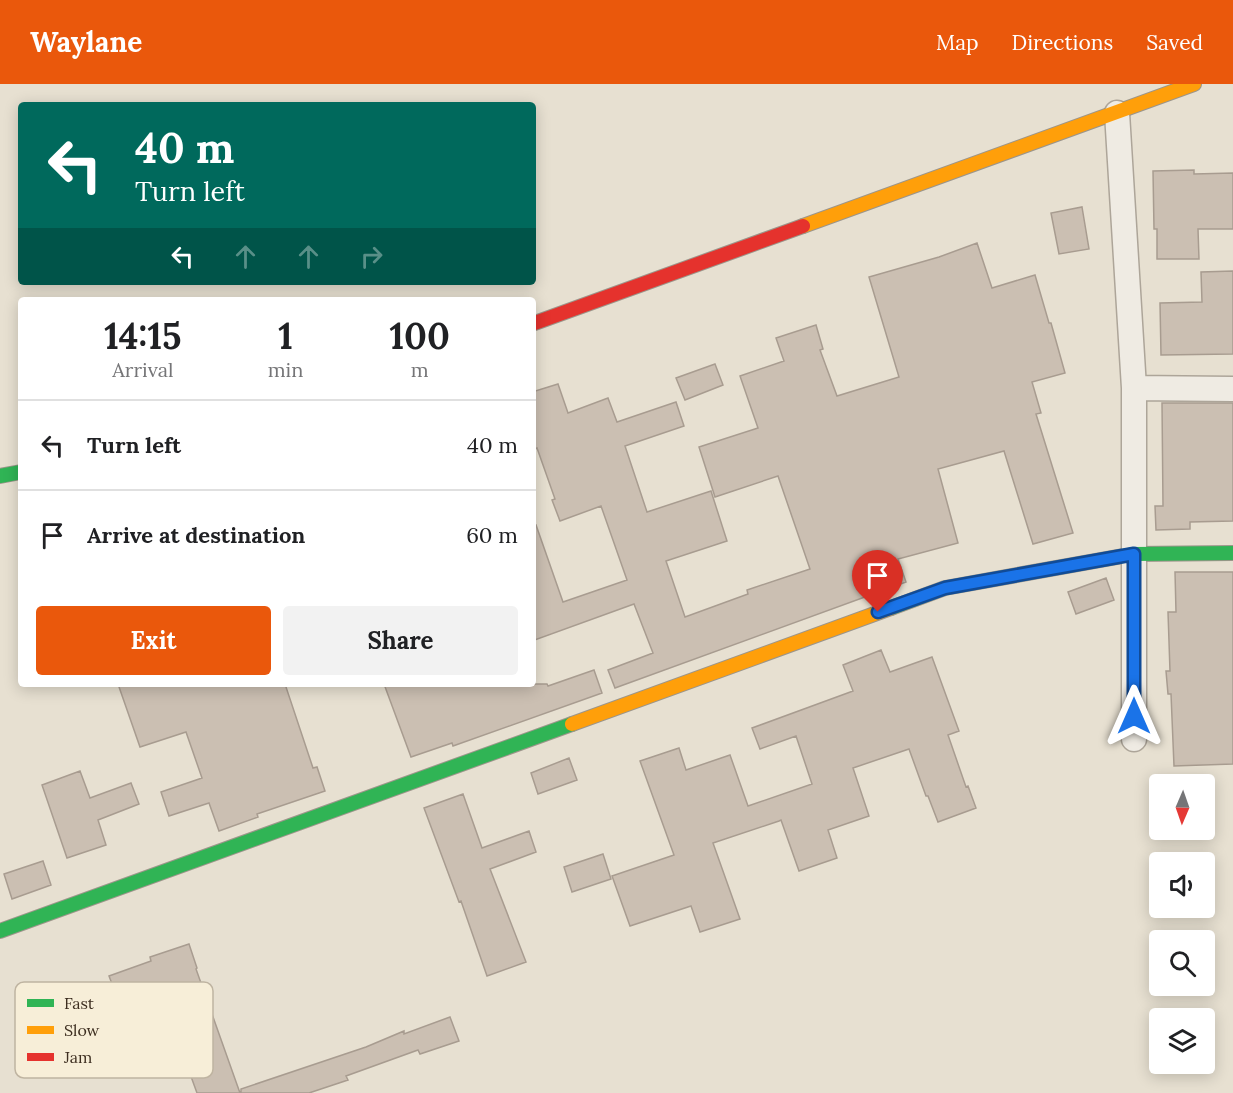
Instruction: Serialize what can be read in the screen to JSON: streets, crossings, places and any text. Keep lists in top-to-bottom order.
{
  "legend": ["Fast", "Slow", "Jam"],
  "north": "bottom",
  "page": {
    "header": "Waylane",
    "nav": ["Map", "Directions", "Saved"],
    "turn": ["40 m", "Turn left"],
    "eta": [
      "14:15",
      "Arrival",
      "1",
      "min",
      "100",
      "m"
    ],
    "list": [
      {
        "name": "Turn left",
        "value": "40 m"
      },
      {
        "name": "Arrive at destination",
        "value": "60 m"
      }
    ],
    "buttons": ["Exit", "Share"]
  }
}
